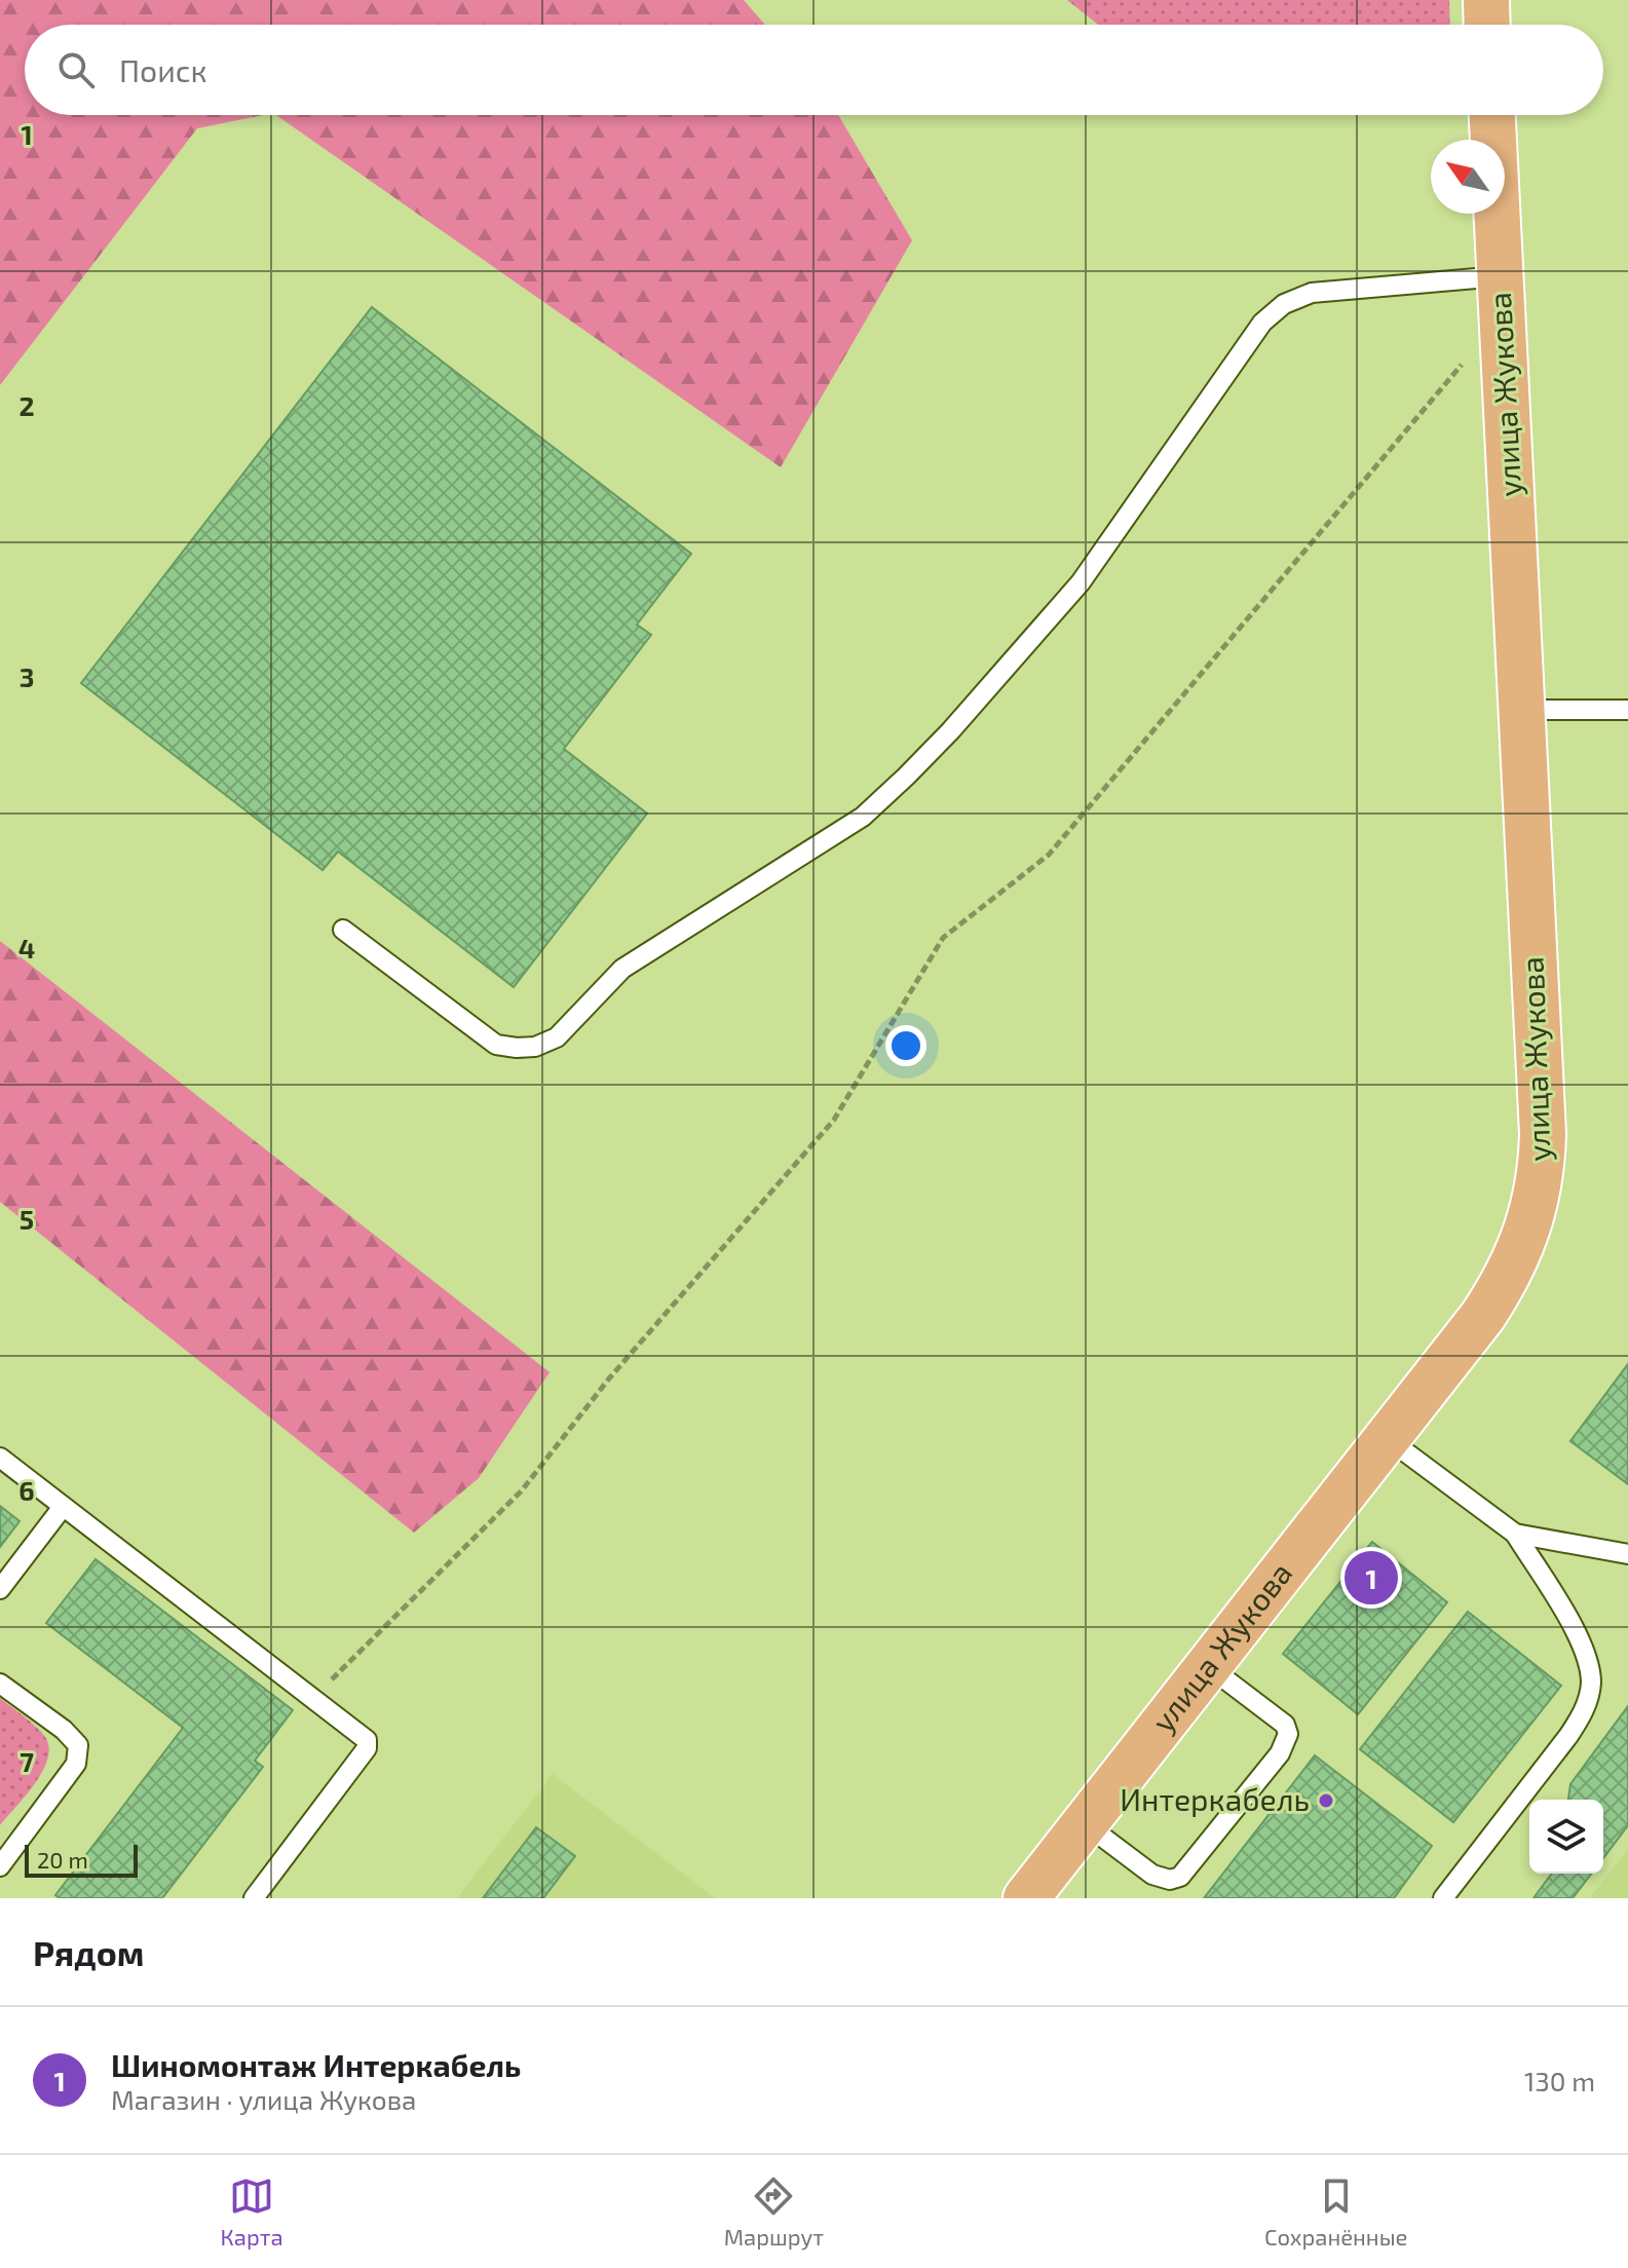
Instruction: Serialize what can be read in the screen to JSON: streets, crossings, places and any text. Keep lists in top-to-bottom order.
{
  "streets": {
    "main road": ["улица Жукова"]
  },
  "places": ["Интеркабель"],
  "scale_bar": "20 m",
  "north": "top left",
  "page": {
    "search": "Поиск",
    "pins": "1",
    "scale": "20 m",
    "heading": "Рядом",
    "list": [
      {
        "mark": "1",
        "name": "Шиномонтаж Интеркабель",
        "note": "Магазин · улица Жукова",
        "value": "130 m"
      }
    ],
    "nav": ["Карта", "Маршрут", "Сохранённые"]
  },
  "grid": {
    "rows": [
      "1",
      "2",
      "3",
      "4",
      "5",
      "6",
      "7"
    ]
  }
}
